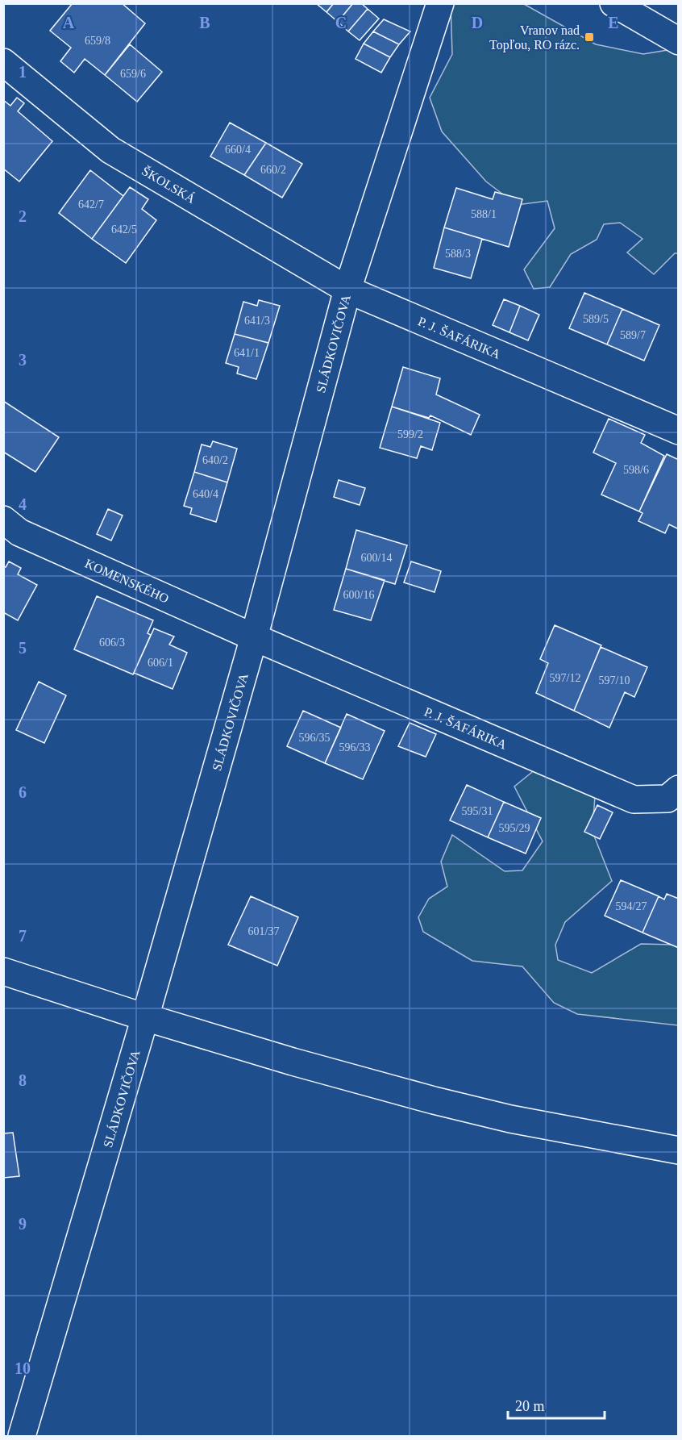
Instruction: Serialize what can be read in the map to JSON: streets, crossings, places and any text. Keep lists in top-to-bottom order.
{
  "streets": {
    "street": [
      "ŠKOLSKÁ",
      "P. J. ŠAFÁRIKA",
      "SLÁDKOVIČOVA",
      "KOMENSKÉHO"
    ]
  },
  "crossings": [
    ["ŠKOLSKÁ", "P. J. ŠAFÁRIKA"],
    ["ŠKOLSKÁ", "SLÁDKOVIČOVA"],
    ["P. J. ŠAFÁRIKA", "SLÁDKOVIČOVA"],
    ["P. J. ŠAFÁRIKA", "KOMENSKÉHO"],
    ["SLÁDKOVIČOVA", "KOMENSKÉHO"]
  ],
  "places": {
    "transit": ["Vranov nad Topľou, RO rázc."]
  },
  "house_numbers": [
    "659/8",
    "659/6",
    "660/4",
    "660/2",
    "642/7",
    "588/1",
    "642/5",
    "588/3",
    "589/5",
    "641/3",
    "589/7",
    "641/1",
    "599/2",
    "640/2",
    "598/6",
    "640/4",
    "600/14",
    "600/16",
    "606/3",
    "606/1",
    "597/12",
    "597/10",
    "596/35",
    "596/33",
    "595/31",
    "595/29",
    "594/27",
    "601/37"
  ],
  "scale_bar": "20 m",
  "grid": {
    "columns": [
      "A",
      "B",
      "C",
      "D",
      "E"
    ],
    "rows": [
      "1",
      "2",
      "3",
      "4",
      "5",
      "6",
      "7",
      "8",
      "9",
      "10"
    ]
  }
}
